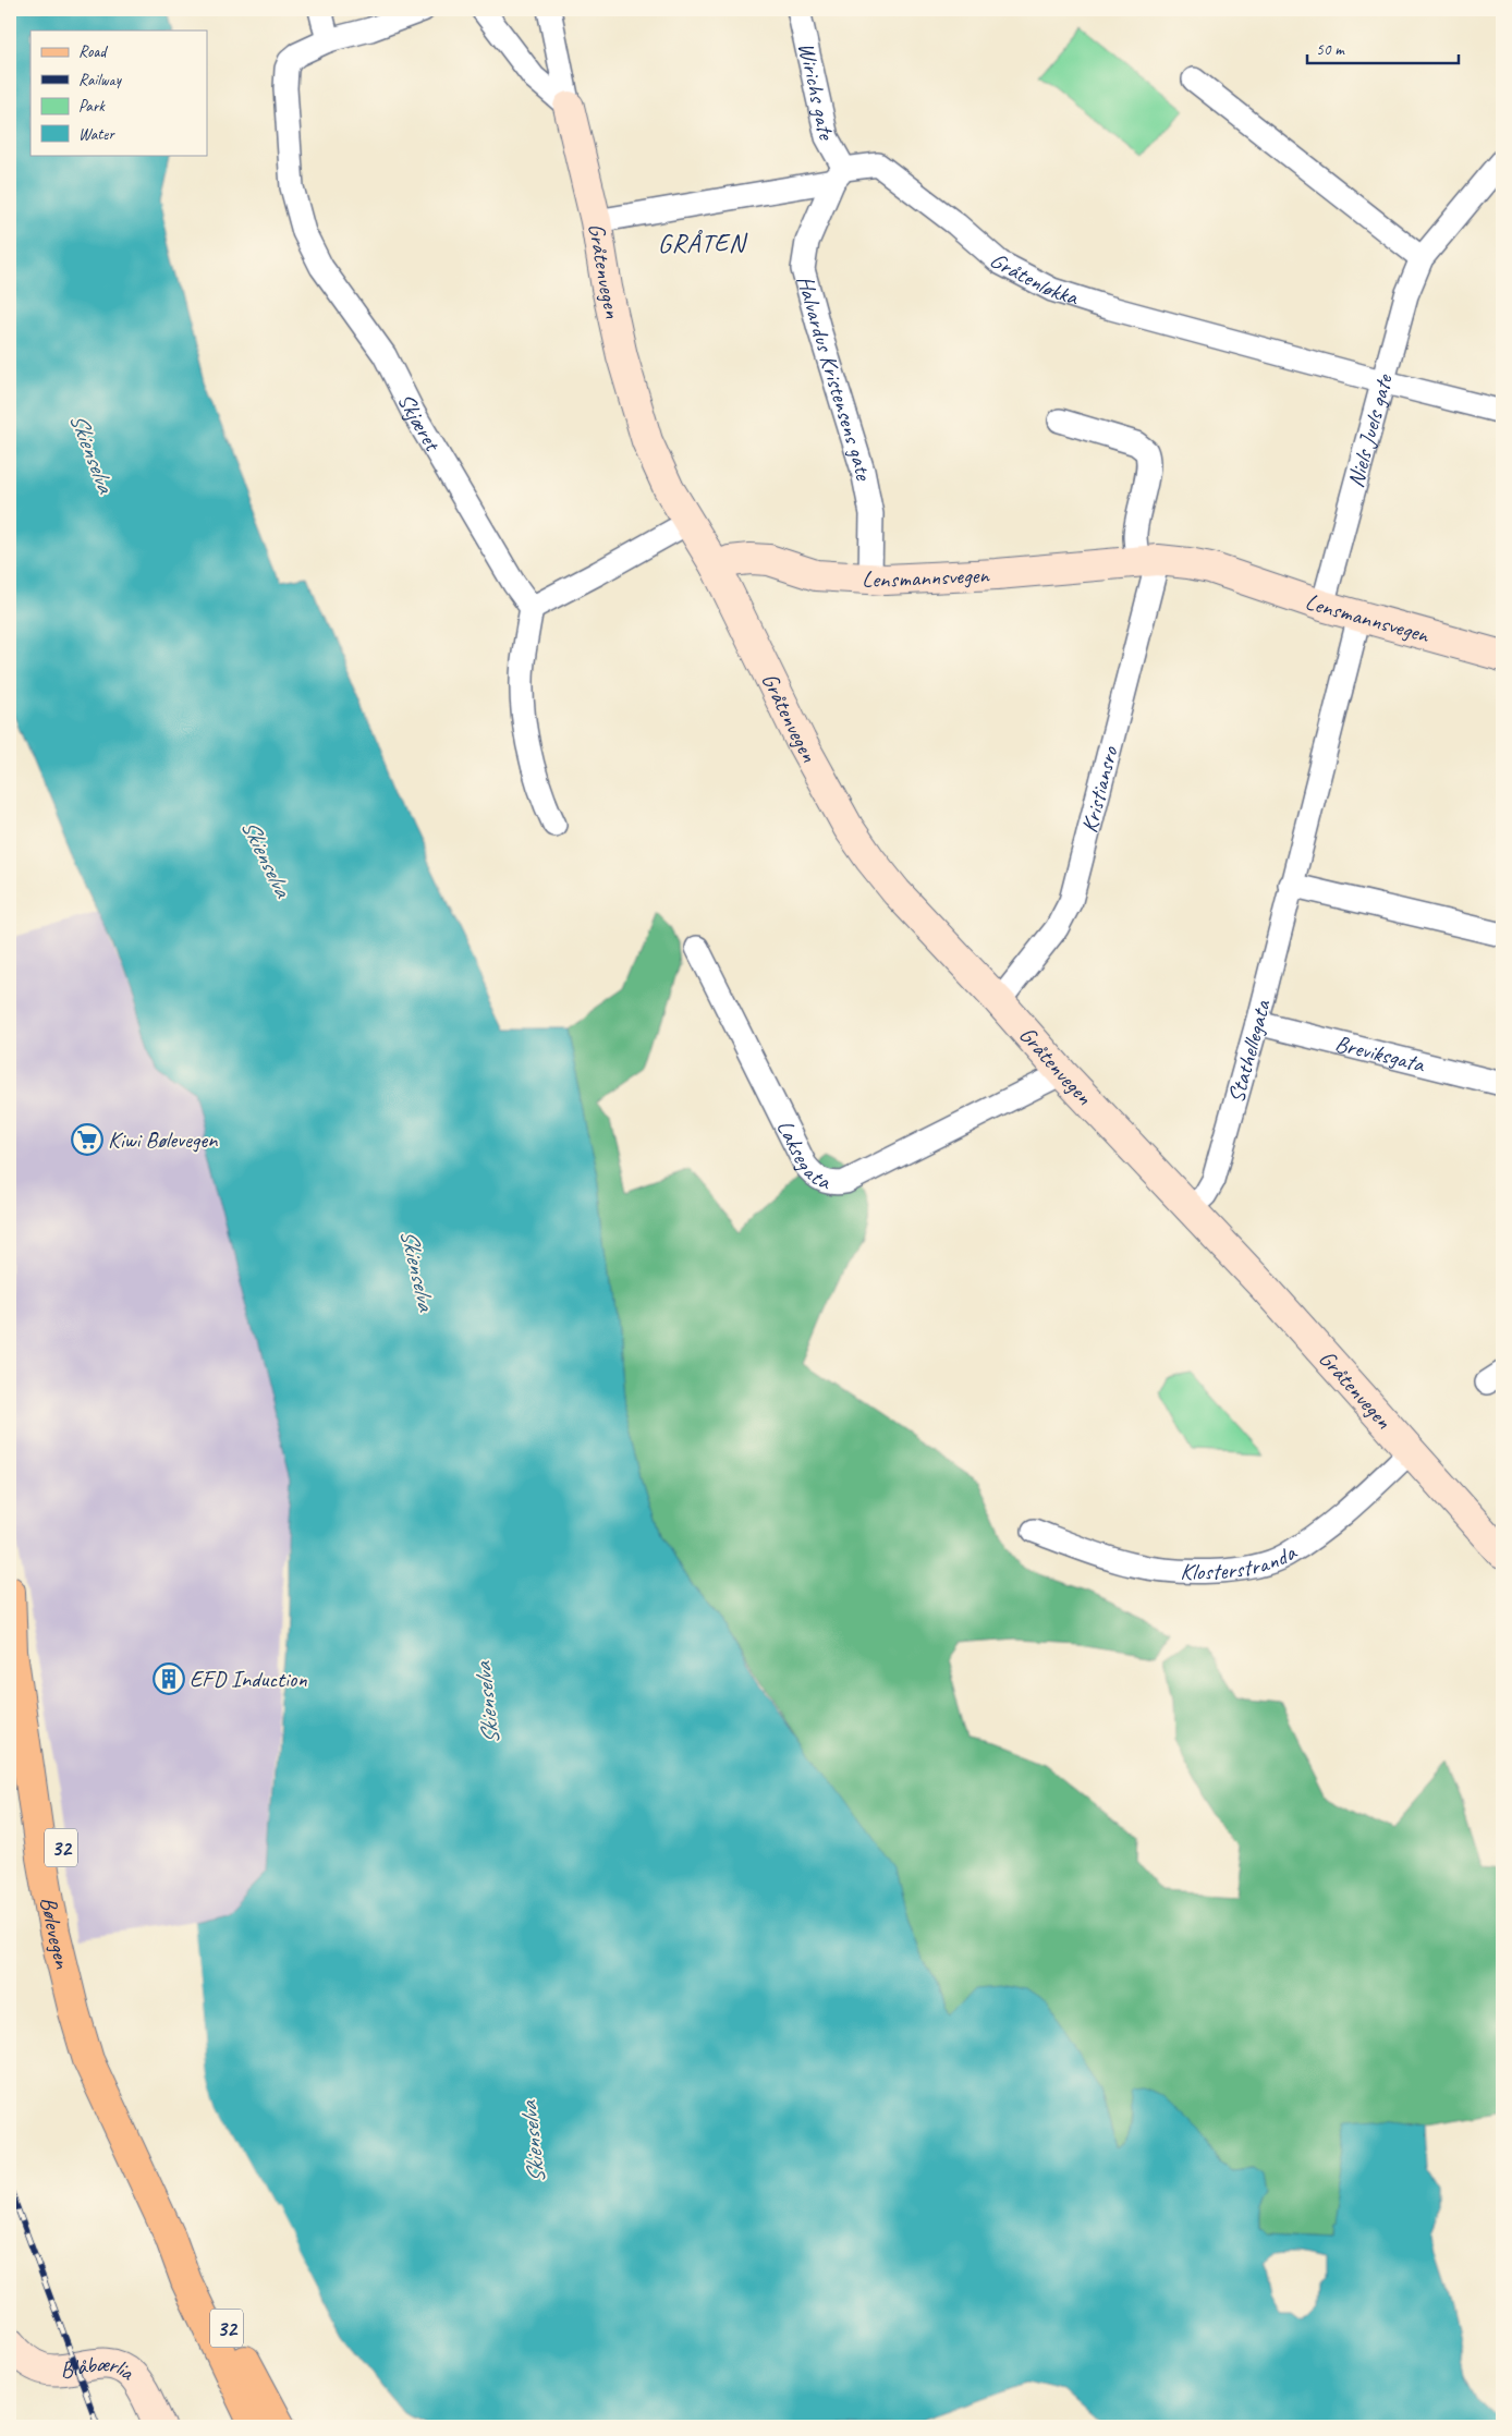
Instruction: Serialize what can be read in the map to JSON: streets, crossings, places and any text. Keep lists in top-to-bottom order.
{
  "streets": {
    "main road": ["32", "Bølevegen"],
    "street": [
      "Wirichs gate",
      "Gråtenvegen",
      "Gråtenløkka",
      "Halvardus Kristensens gate",
      "Skjæret",
      "Niels Juels gate",
      "Lensmannsvegen",
      "Kristiansro",
      "Stathellegata",
      "Breviksgata",
      "Laksegata",
      "Klosterstranda",
      "Blåbærlia"
    ]
  },
  "crossings": [
    ["Wirichs gate", "Gråtenløkka"],
    ["Wirichs gate", "Halvardus Kristensens gate"],
    ["Gråtenvegen", "Gråtenløkka"],
    ["Gråtenvegen", "Lensmannsvegen"],
    ["Gråtenvegen", "Kristiansro"],
    ["Gråtenvegen", "Stathellegata"],
    ["Gråtenvegen", "Laksegata"],
    ["Gråtenvegen", "Klosterstranda"],
    ["Gråtenløkka", "Halvardus Kristensens gate"],
    ["Gråtenløkka", "Niels Juels gate"],
    ["Halvardus Kristensens gate", "Lensmannsvegen"],
    ["Niels Juels gate", "Lensmannsvegen"],
    ["Lensmannsvegen", "Kristiansro"],
    ["Lensmannsvegen", "Stathellegata"],
    ["Stathellegata", "Breviksgata"]
  ],
  "districts": ["GRÅTEN"],
  "water": ["Skienselva"],
  "places": {
    "supermarket": ["Kiwi Bølevegen"],
    "building": ["EFD Induction"]
  },
  "legend": [
    "Road",
    "Railway",
    "Park",
    "Water"
  ],
  "scale_bar": "50 m"
}
